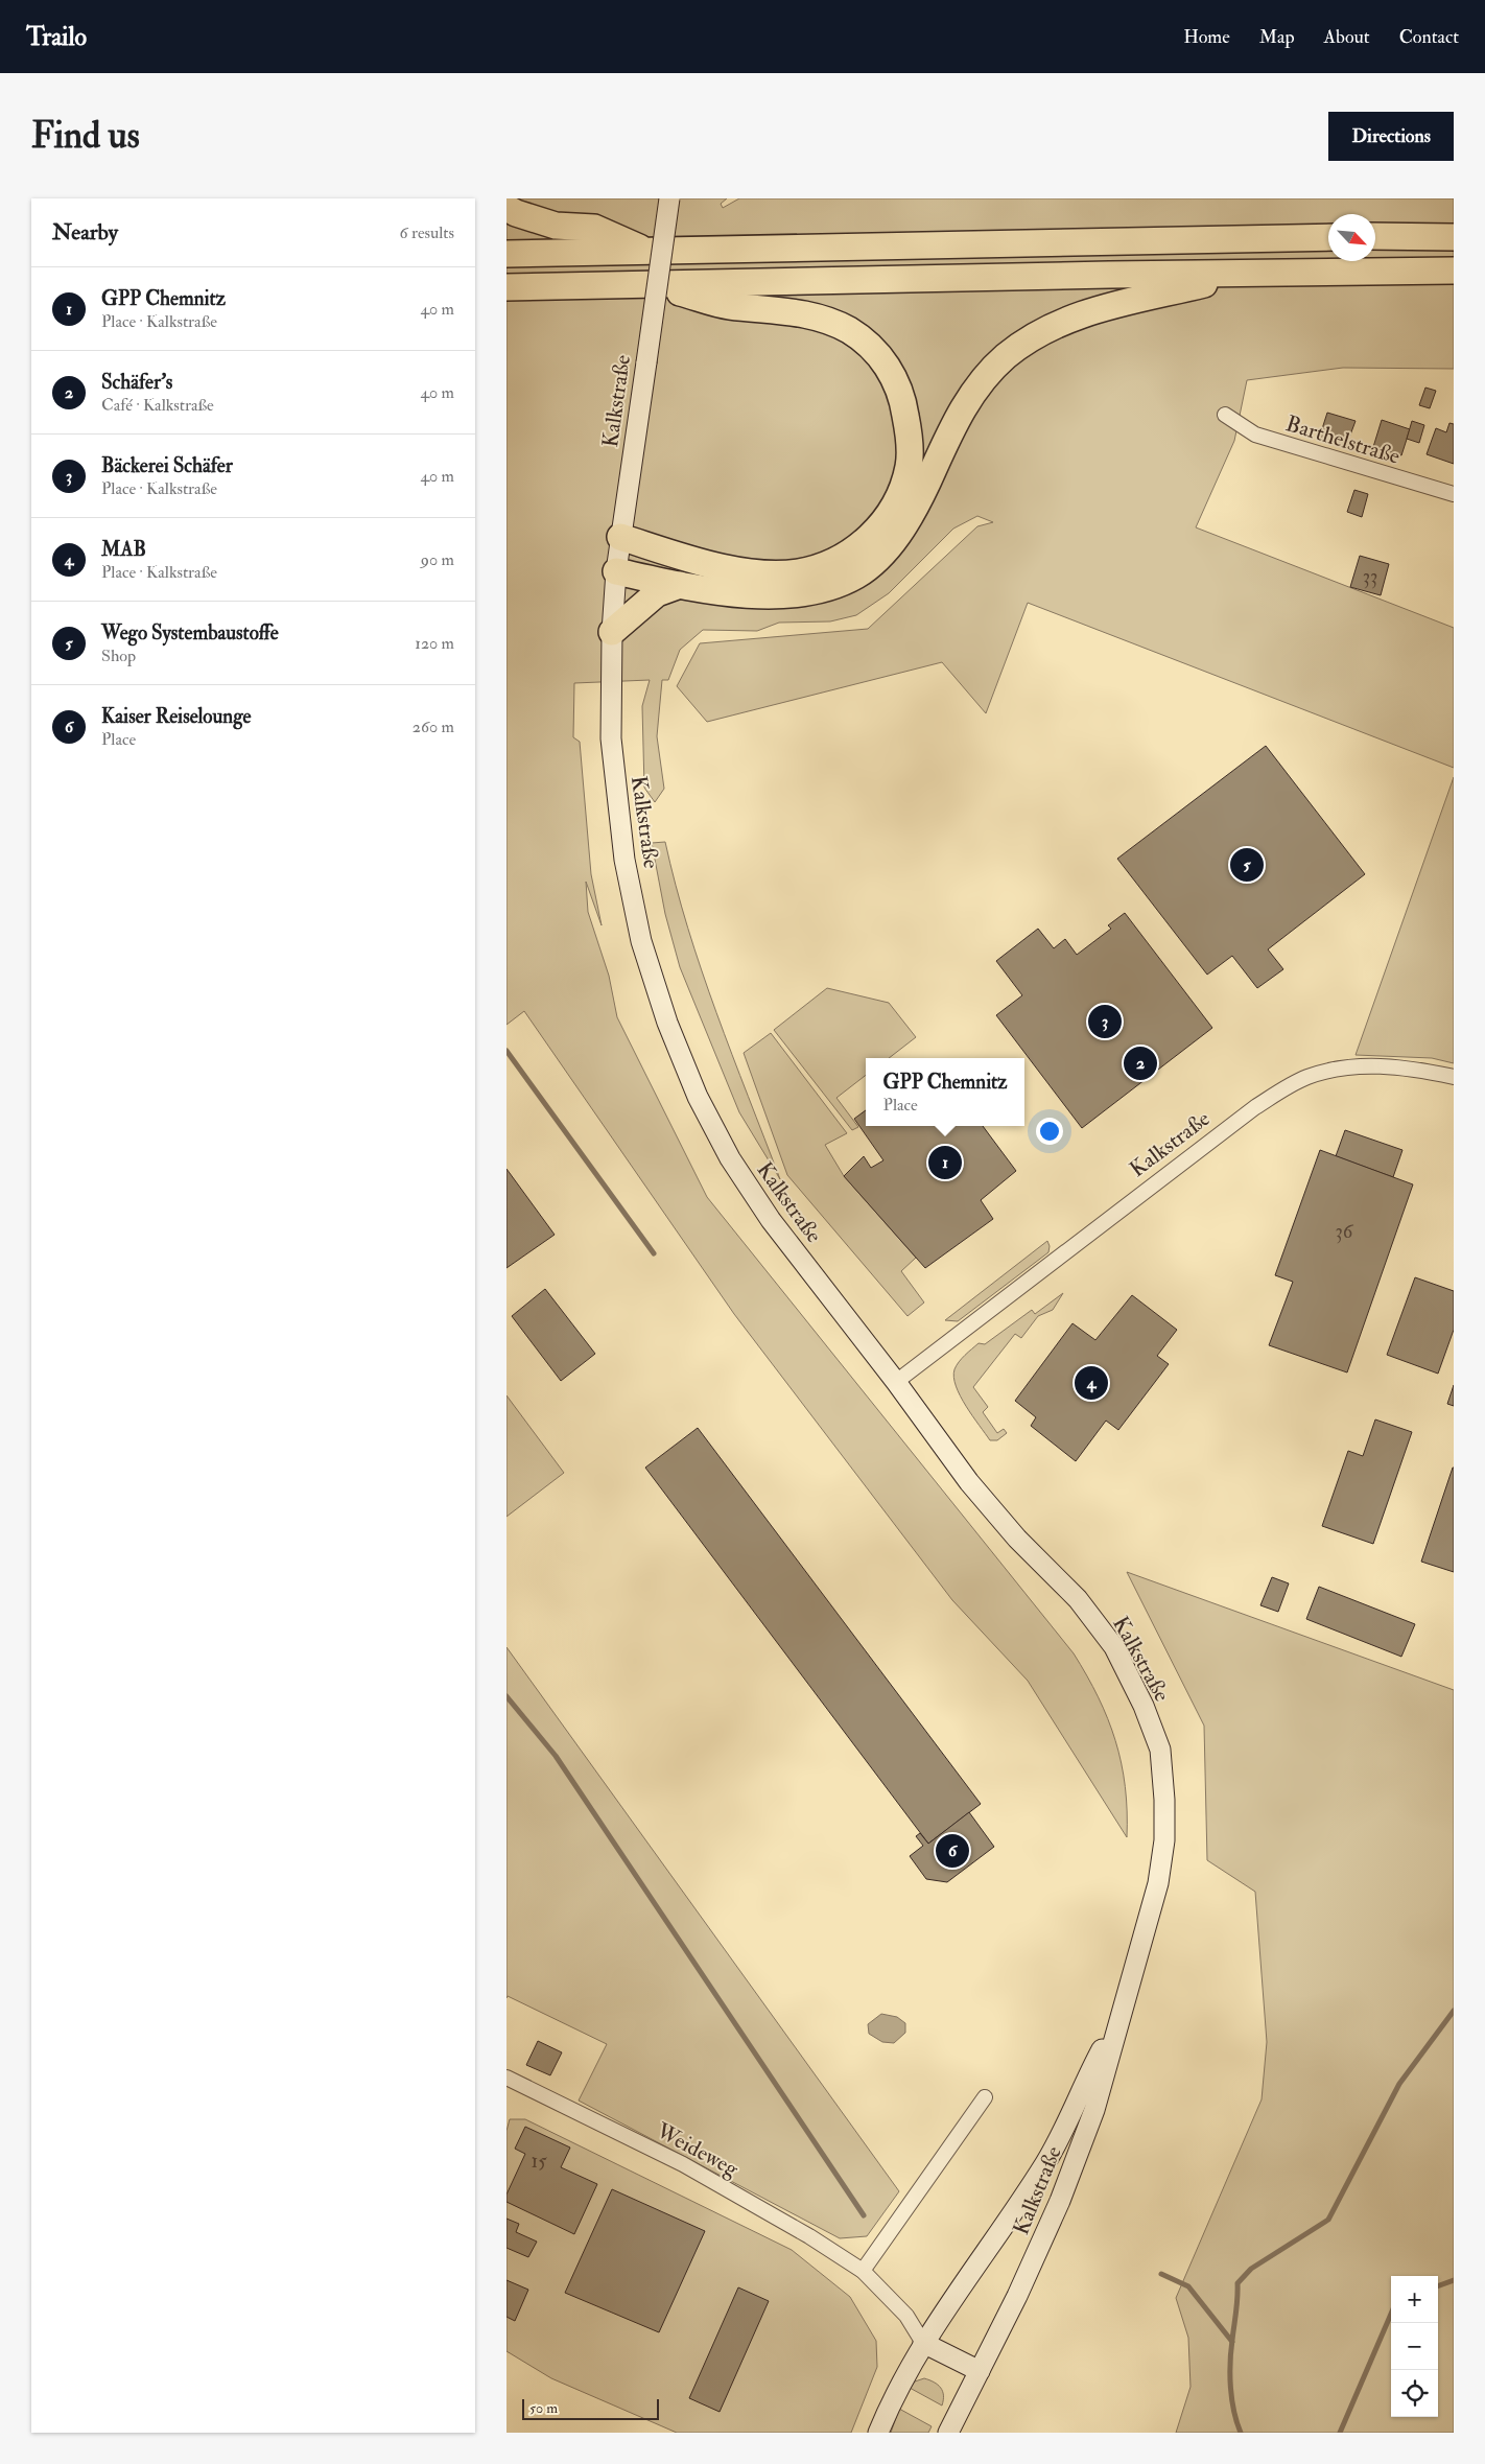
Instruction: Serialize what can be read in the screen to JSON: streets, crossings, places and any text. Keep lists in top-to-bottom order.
{
  "streets": {
    "main road": ["Kalkstraße"],
    "street": ["Barthelstraße", "Weideweg"]
  },
  "crossings": [
    ["Kalkstraße", "Weideweg"]
  ],
  "house_numbers": ["33", "36", "15"],
  "scale_bar": "50 m",
  "north": "bottom right",
  "page": {
    "header": "Trailo",
    "nav": [
      "Home",
      "Map",
      "About",
      "Contact"
    ],
    "buttons": "Directions",
    "title": "Find us",
    "heading": ["Nearby", "6 results"],
    "list": [
      {
        "mark": "1",
        "name": "GPP Chemnitz",
        "note": "Place · Kalkstraße",
        "value": "40 m"
      },
      {
        "mark": "2",
        "name": "Schäfer's",
        "note": "Café · Kalkstraße",
        "value": "40 m"
      },
      {
        "mark": "3",
        "name": "Bäckerei Schäfer",
        "note": "Place · Kalkstraße",
        "value": "40 m"
      },
      {
        "mark": "4",
        "name": "MAB",
        "note": "Place · Kalkstraße",
        "value": "90 m"
      },
      {
        "mark": "5",
        "name": "Wego Systembaustoffe",
        "note": "Shop",
        "value": "120 m"
      },
      {
        "mark": "6",
        "name": "Kaiser Reiselounge",
        "note": "Place",
        "value": "260 m"
      }
    ],
    "pins": [
      "5",
      "3",
      "2",
      "1",
      "4",
      "6"
    ],
    "popup": ["GPP Chemnitz", "Place"],
    "map_buttons": ["+", "−"],
    "scale": "50 m"
  }
}
